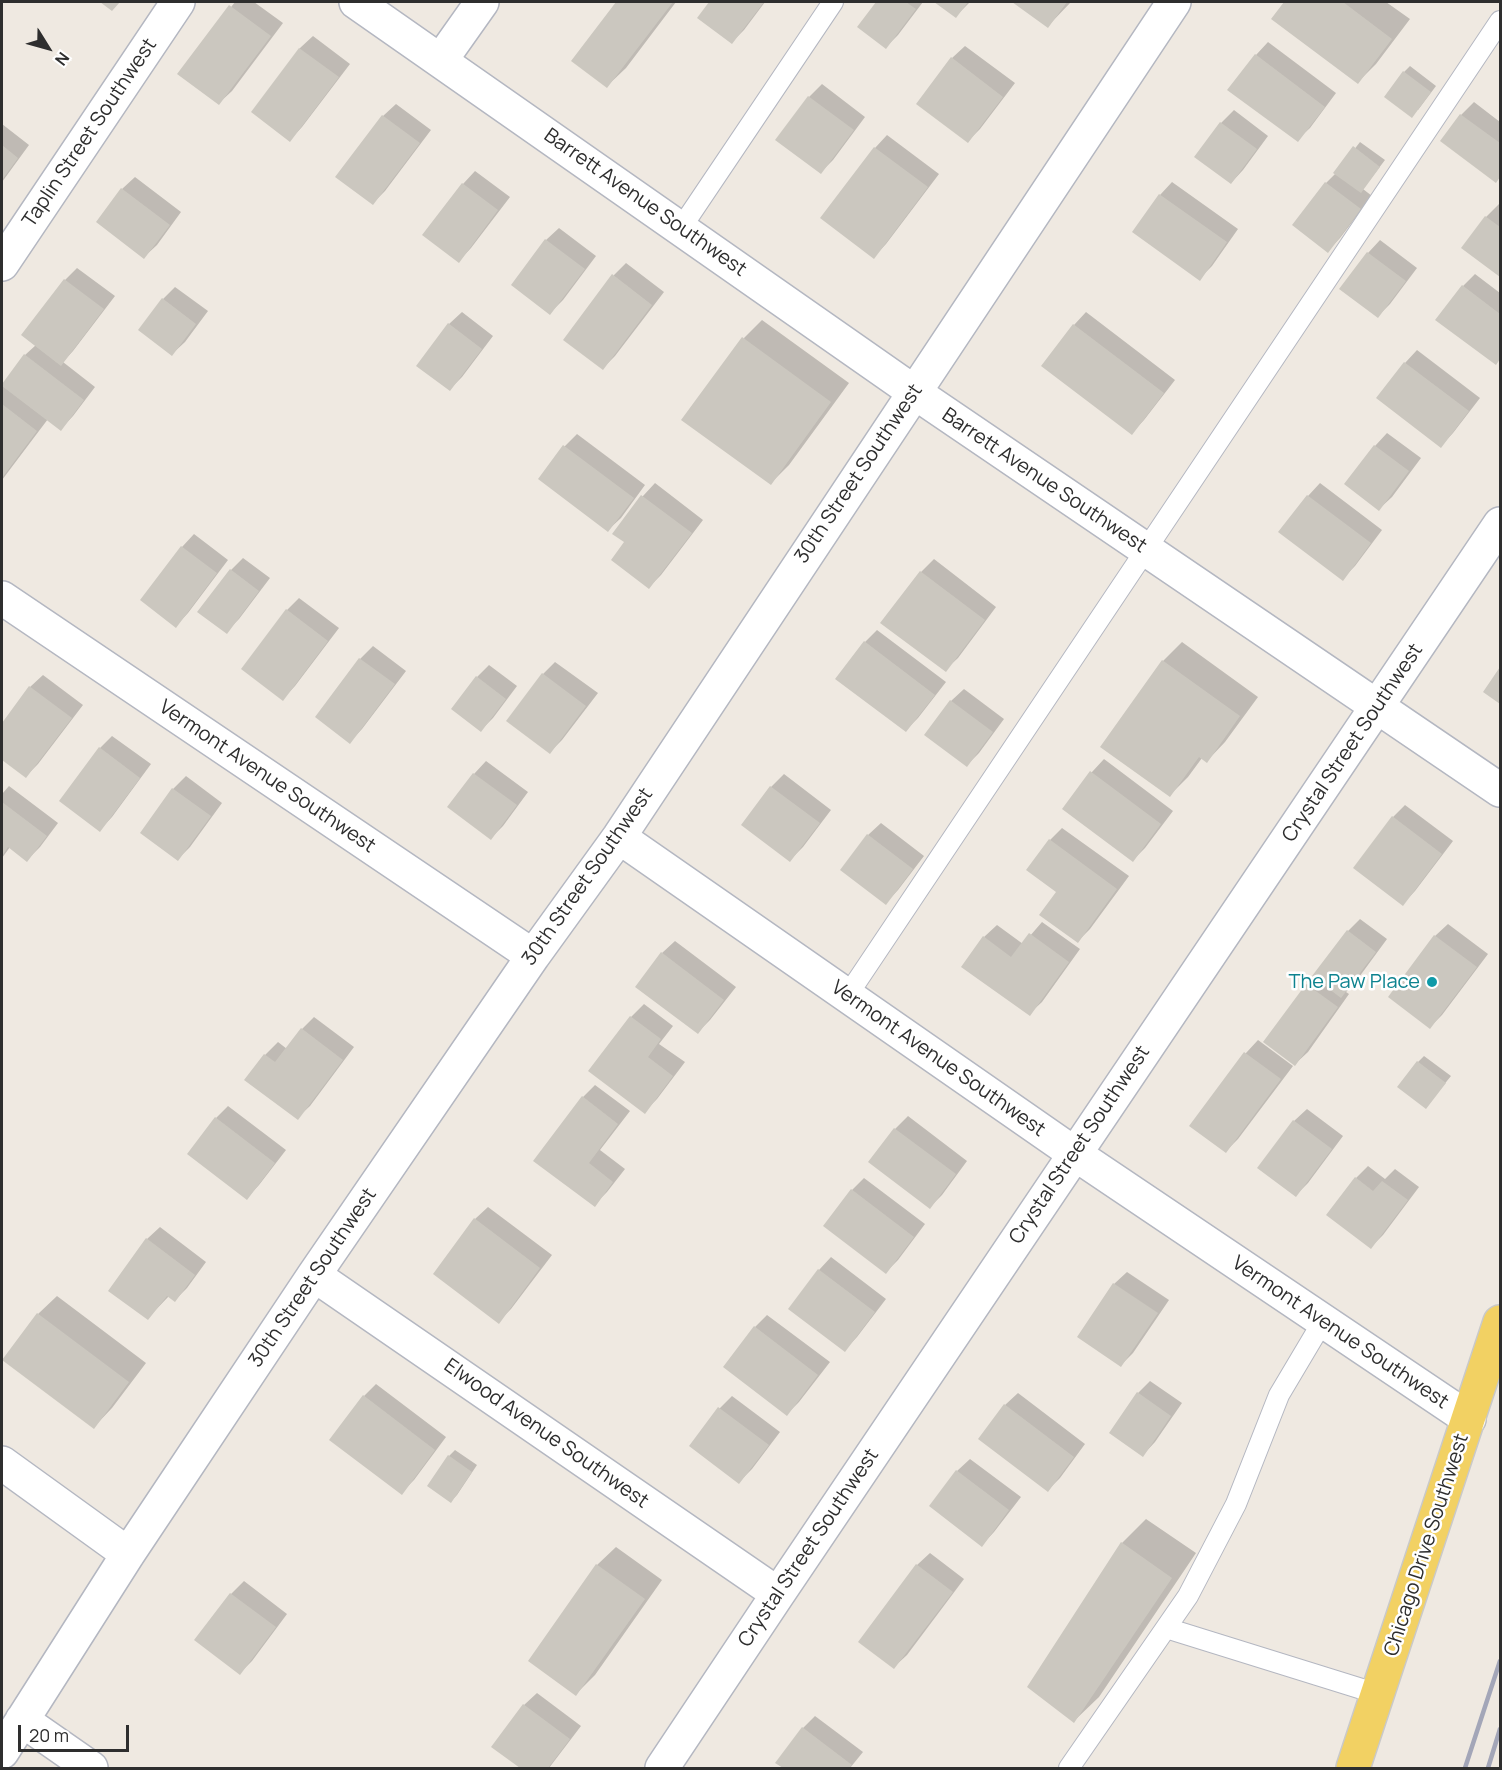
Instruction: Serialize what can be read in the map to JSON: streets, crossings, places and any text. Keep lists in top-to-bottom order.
{
  "streets": {
    "main road": ["Chicago Drive Southwest"],
    "street": [
      "Taplin Street Southwest",
      "Barrett Avenue Southwest",
      "30th Street Southwest",
      "Crystal Street Southwest",
      "Vermont Avenue Southwest",
      "Elwood Avenue Southwest"
    ]
  },
  "crossings": [
    ["Barrett Avenue Southwest", "30th Street Southwest"],
    ["Barrett Avenue Southwest", "Crystal Street Southwest"],
    ["30th Street Southwest", "Vermont Avenue Southwest"],
    ["30th Street Southwest", "Elwood Avenue Southwest"],
    ["Crystal Street Southwest", "Vermont Avenue Southwest"],
    ["Crystal Street Southwest", "Elwood Avenue Southwest"],
    ["Vermont Avenue Southwest", "Chicago Drive Southwest"]
  ],
  "places": ["The Paw Place"],
  "scale_bar": "20 m",
  "north": "bottom right"
}
